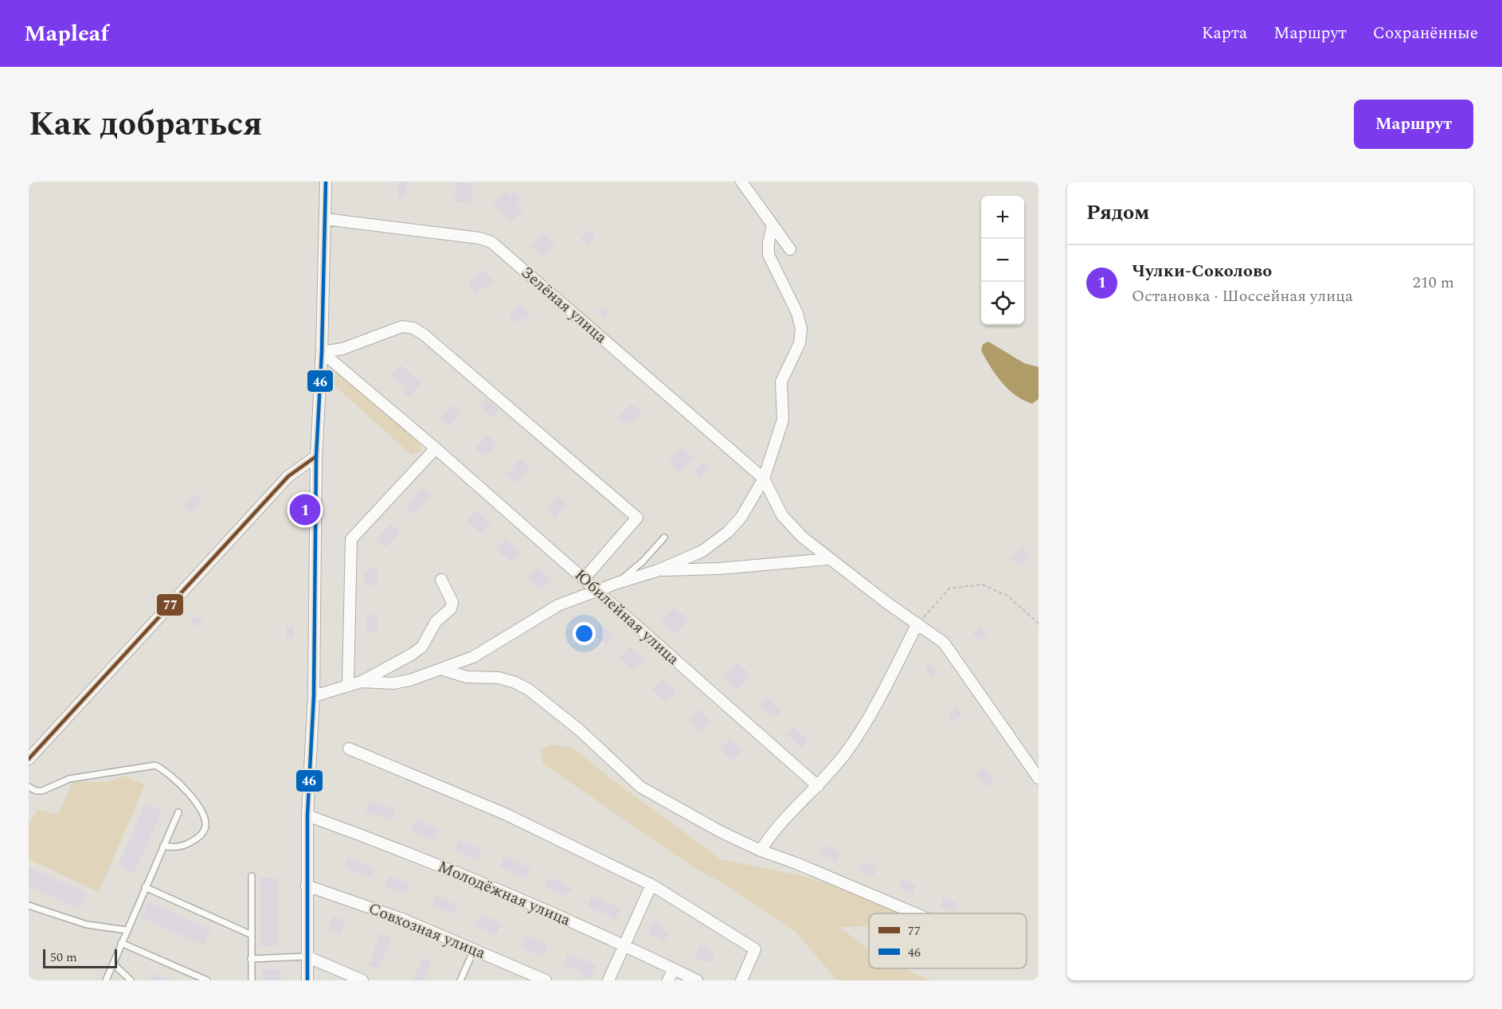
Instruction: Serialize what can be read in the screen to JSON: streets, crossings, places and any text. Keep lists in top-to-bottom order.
{
  "streets": {
    "street": [
      "Зелёная улица",
      "Юбилейная улица",
      "Молодёжная улица",
      "Совхозная улица"
    ]
  },
  "lines": ["transit line 46", "transit line 77"],
  "legend": ["77", "46"],
  "scale_bar": "50 m",
  "page": {
    "header": "Mapleaf",
    "nav": ["Карта", "Маршрут", "Сохранённые"],
    "title": "Как добраться",
    "buttons": "Маршрут",
    "heading": "Рядом",
    "map_buttons": ["+", "−"],
    "list": [
      {
        "mark": "1",
        "name": "Чулки-Соколово",
        "note": "Остановка · Шоссейная улица",
        "value": "210 m"
      }
    ],
    "pins": "1",
    "scale": "50 m"
  }
}
